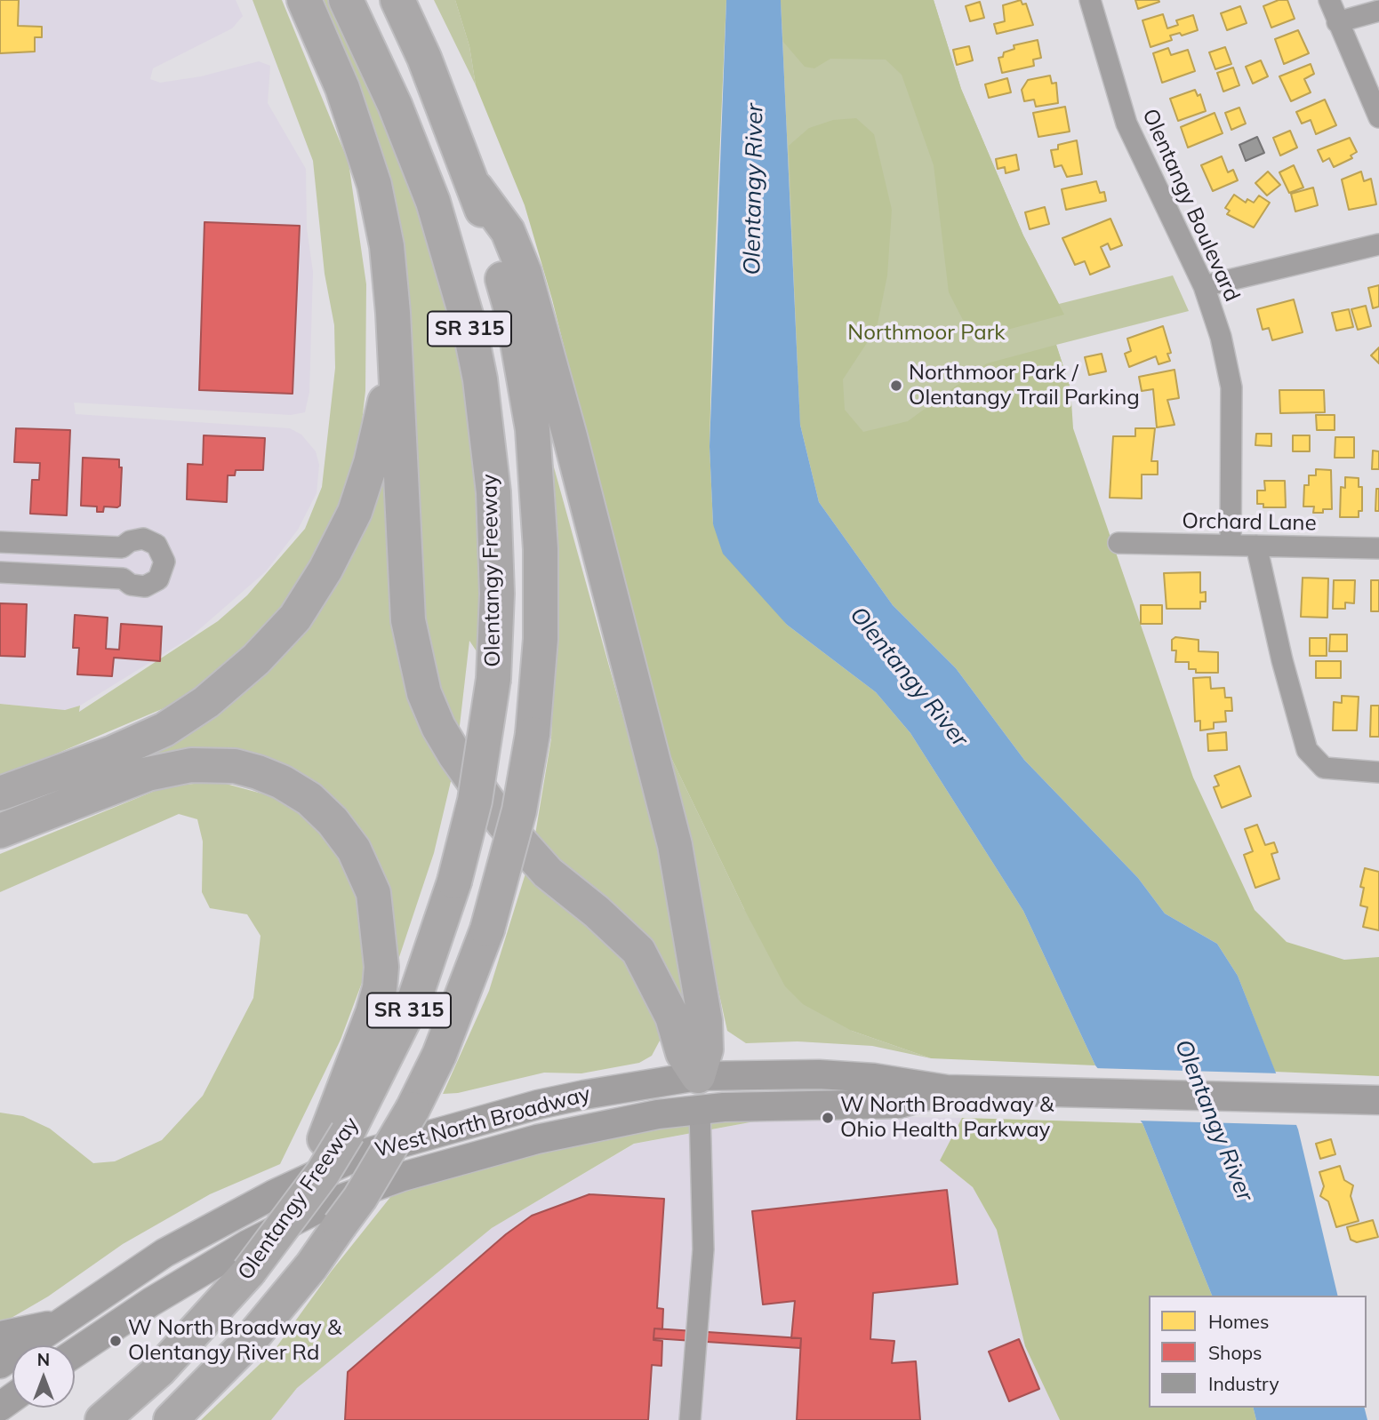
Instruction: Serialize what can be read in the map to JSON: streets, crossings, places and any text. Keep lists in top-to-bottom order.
{
  "streets": {
    "highway": ["SR 315", "Olentangy Freeway"],
    "main road": ["West North Broadway"],
    "street": ["Olentangy Boulevard", "Orchard Lane"]
  },
  "crossings": [
    ["Olentangy Boulevard", "Orchard Lane"]
  ],
  "water": ["Olentangy River"],
  "parks": ["Northmoor Park"],
  "places": ["Northmoor Park / Olentangy Trail Parking", "W North Broadway & Ohio Health Parkway", "W North Broadway & Olentangy River Rd"],
  "legend": ["Homes", "Shops", "Industry"],
  "north": "top"
}
